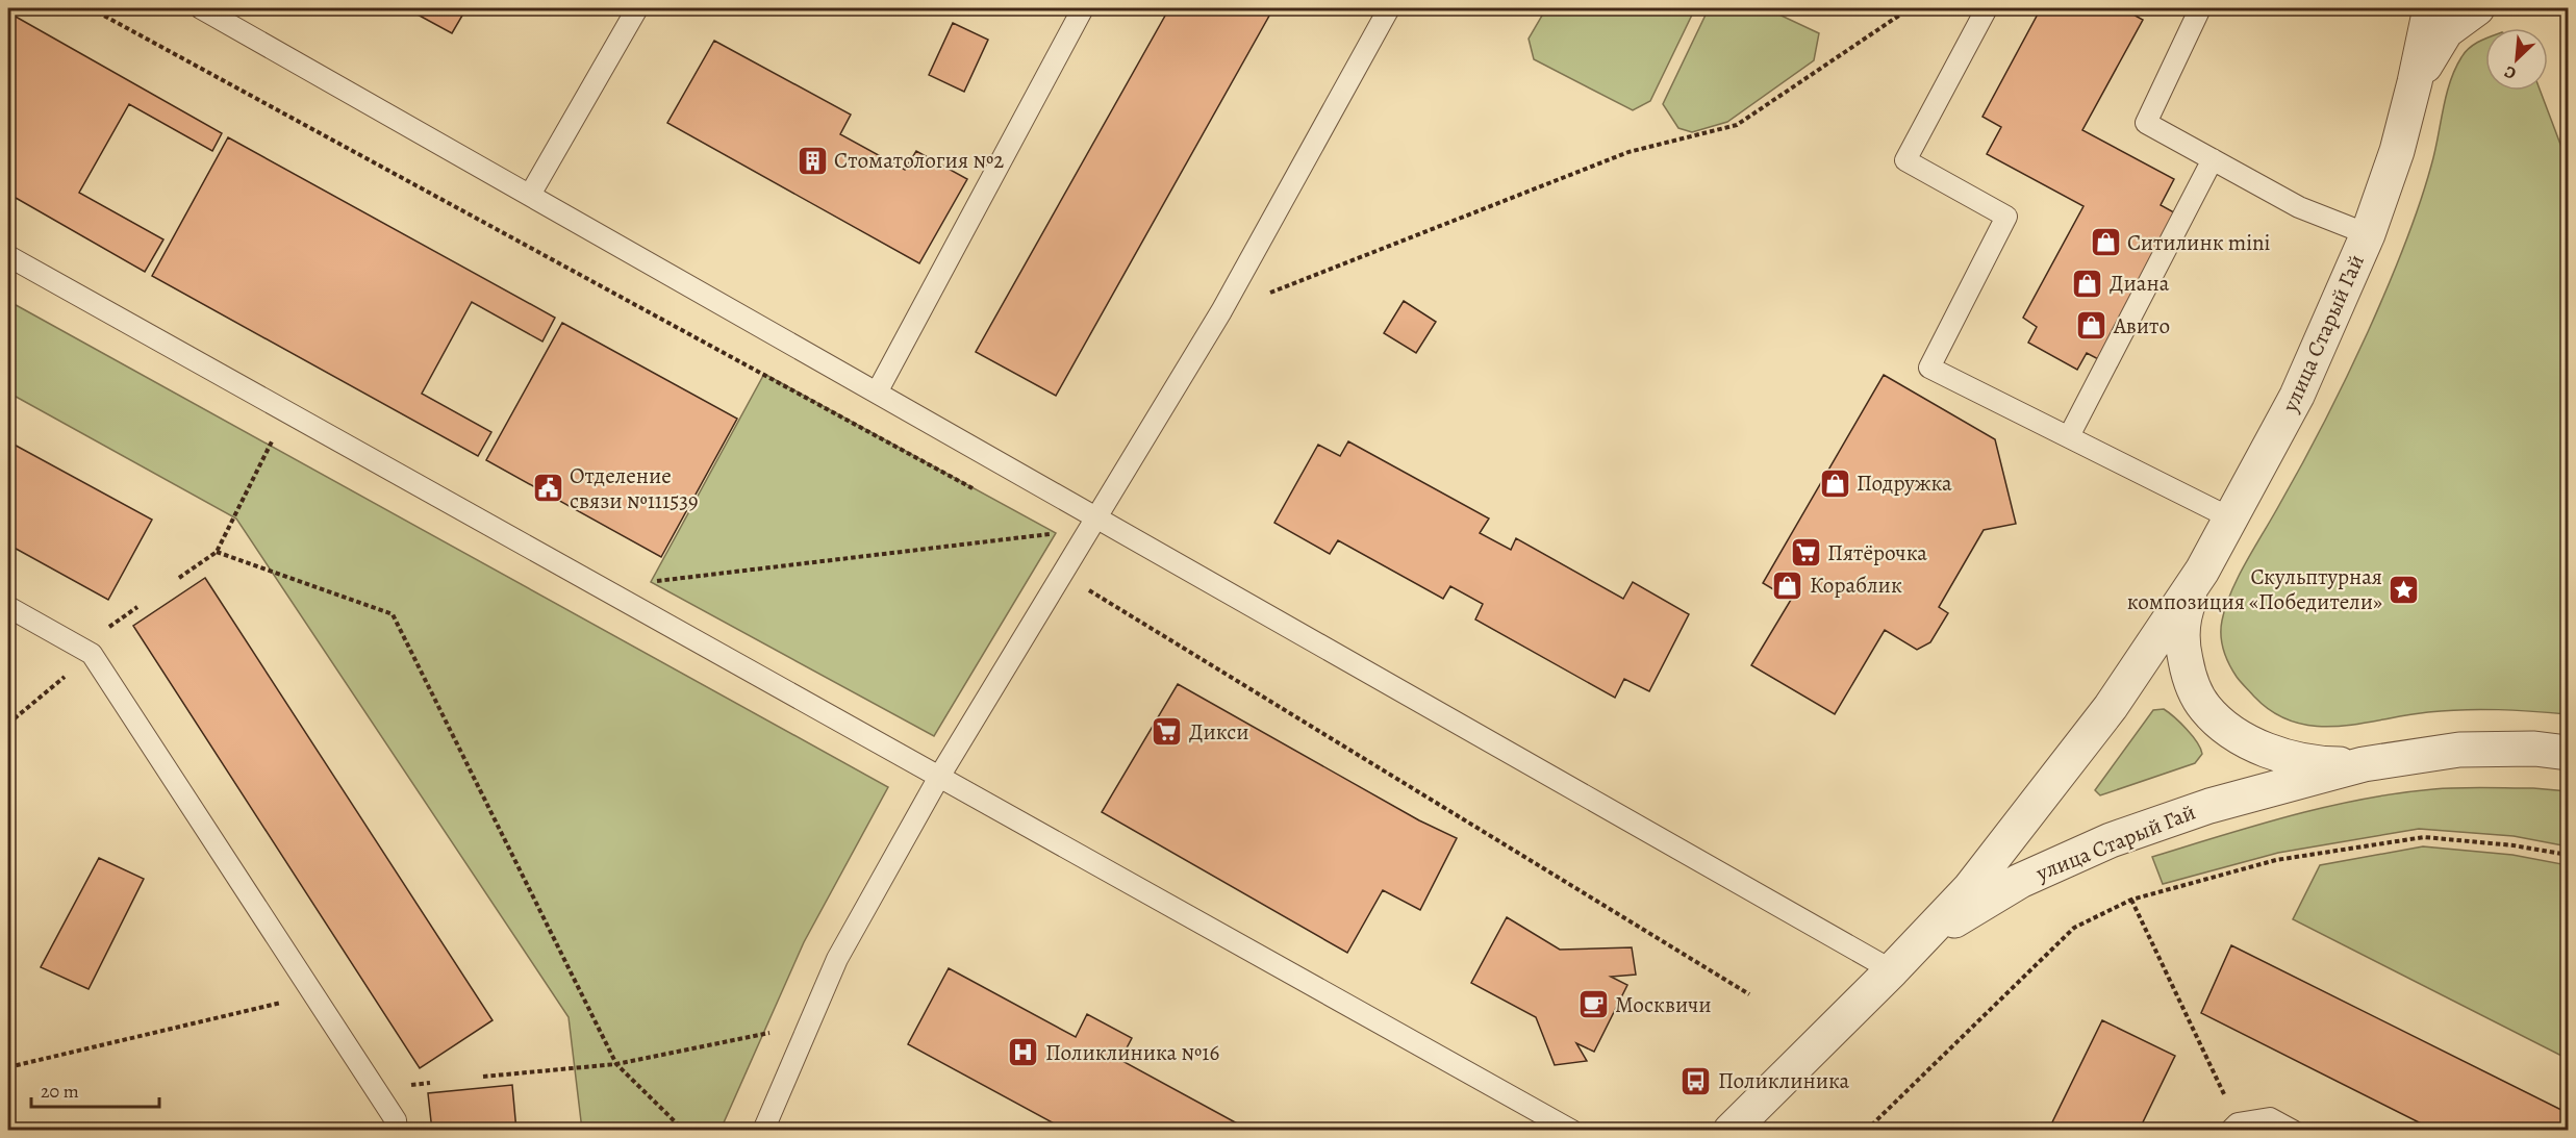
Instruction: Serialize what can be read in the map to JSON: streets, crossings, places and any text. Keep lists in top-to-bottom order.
{
  "streets": {
    "street": ["улица Старый Гай"]
  },
  "places": {
    "building": ["Стоматология №2"],
    "shop": [
      "Ситилинк mini",
      "Диана",
      "Авито",
      "Подружка",
      "Кораблик"
    ],
    "public building": ["Отделение связи №111539"],
    "supermarket": ["Пятёрочка", "Дикси"],
    "place": ["Скульптурная композиция «Победители»"],
    "cafe": ["Москвичи"],
    "hospital": ["Поликлиника №16"],
    "bus stop": ["Поликлиника"]
  },
  "scale_bar": "20 m",
  "north": "bottom left"
}
